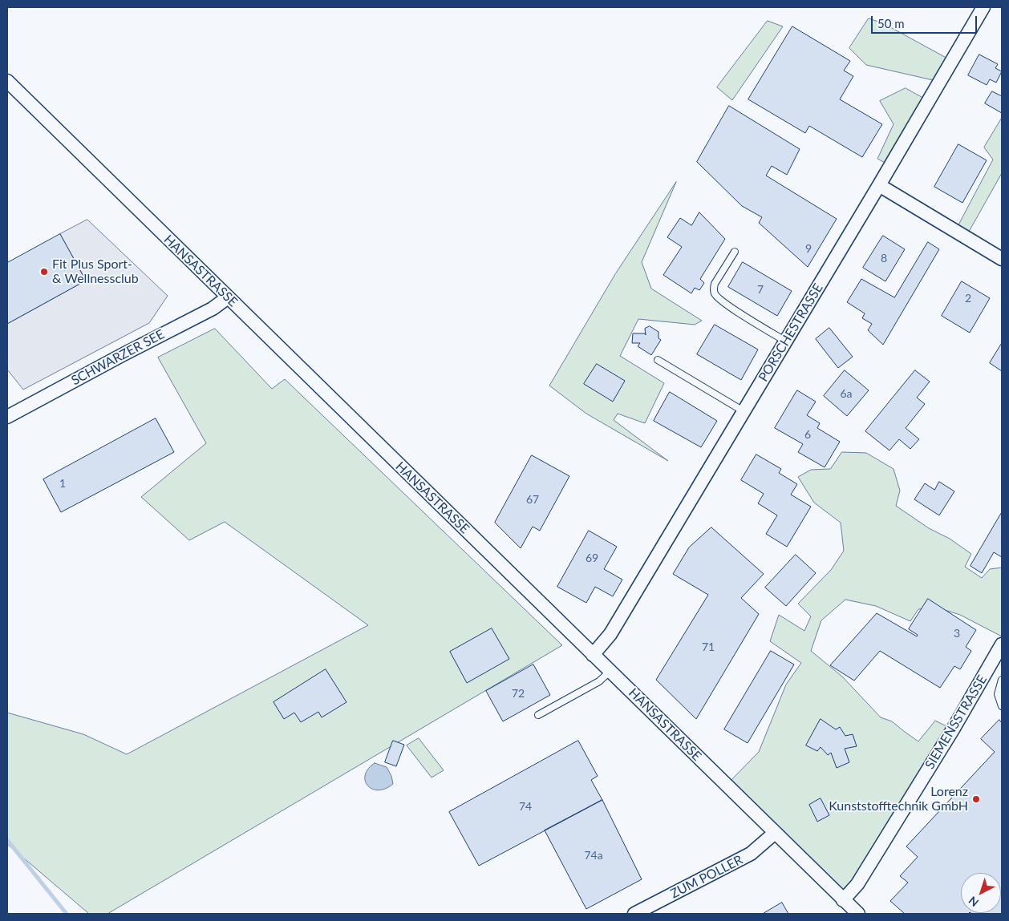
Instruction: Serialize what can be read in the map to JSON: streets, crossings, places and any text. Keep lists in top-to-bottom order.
{
  "streets": {
    "street": [
      "HANSASTRASSE",
      "PORSCHESTRASSE",
      "SCHWARZER SEE",
      "SIEMENSSTRASSE",
      "ZUM POLLER"
    ]
  },
  "crossings": [
    ["HANSASTRASSE", "PORSCHESTRASSE"],
    ["HANSASTRASSE", "SCHWARZER SEE"],
    ["HANSASTRASSE", "SIEMENSSTRASSE"],
    ["HANSASTRASSE", "ZUM POLLER"]
  ],
  "places": ["Fit Plus Sport- & Wellnessclub", "Lorenz Kunststofftechnik GmbH"],
  "house_numbers": [
    "9",
    "8",
    "7",
    "2",
    "6a",
    "6",
    "1",
    "67",
    "69",
    "3",
    "71",
    "72",
    "74",
    "74a"
  ],
  "scale_bar": "50 m",
  "north": "bottom left"
}
